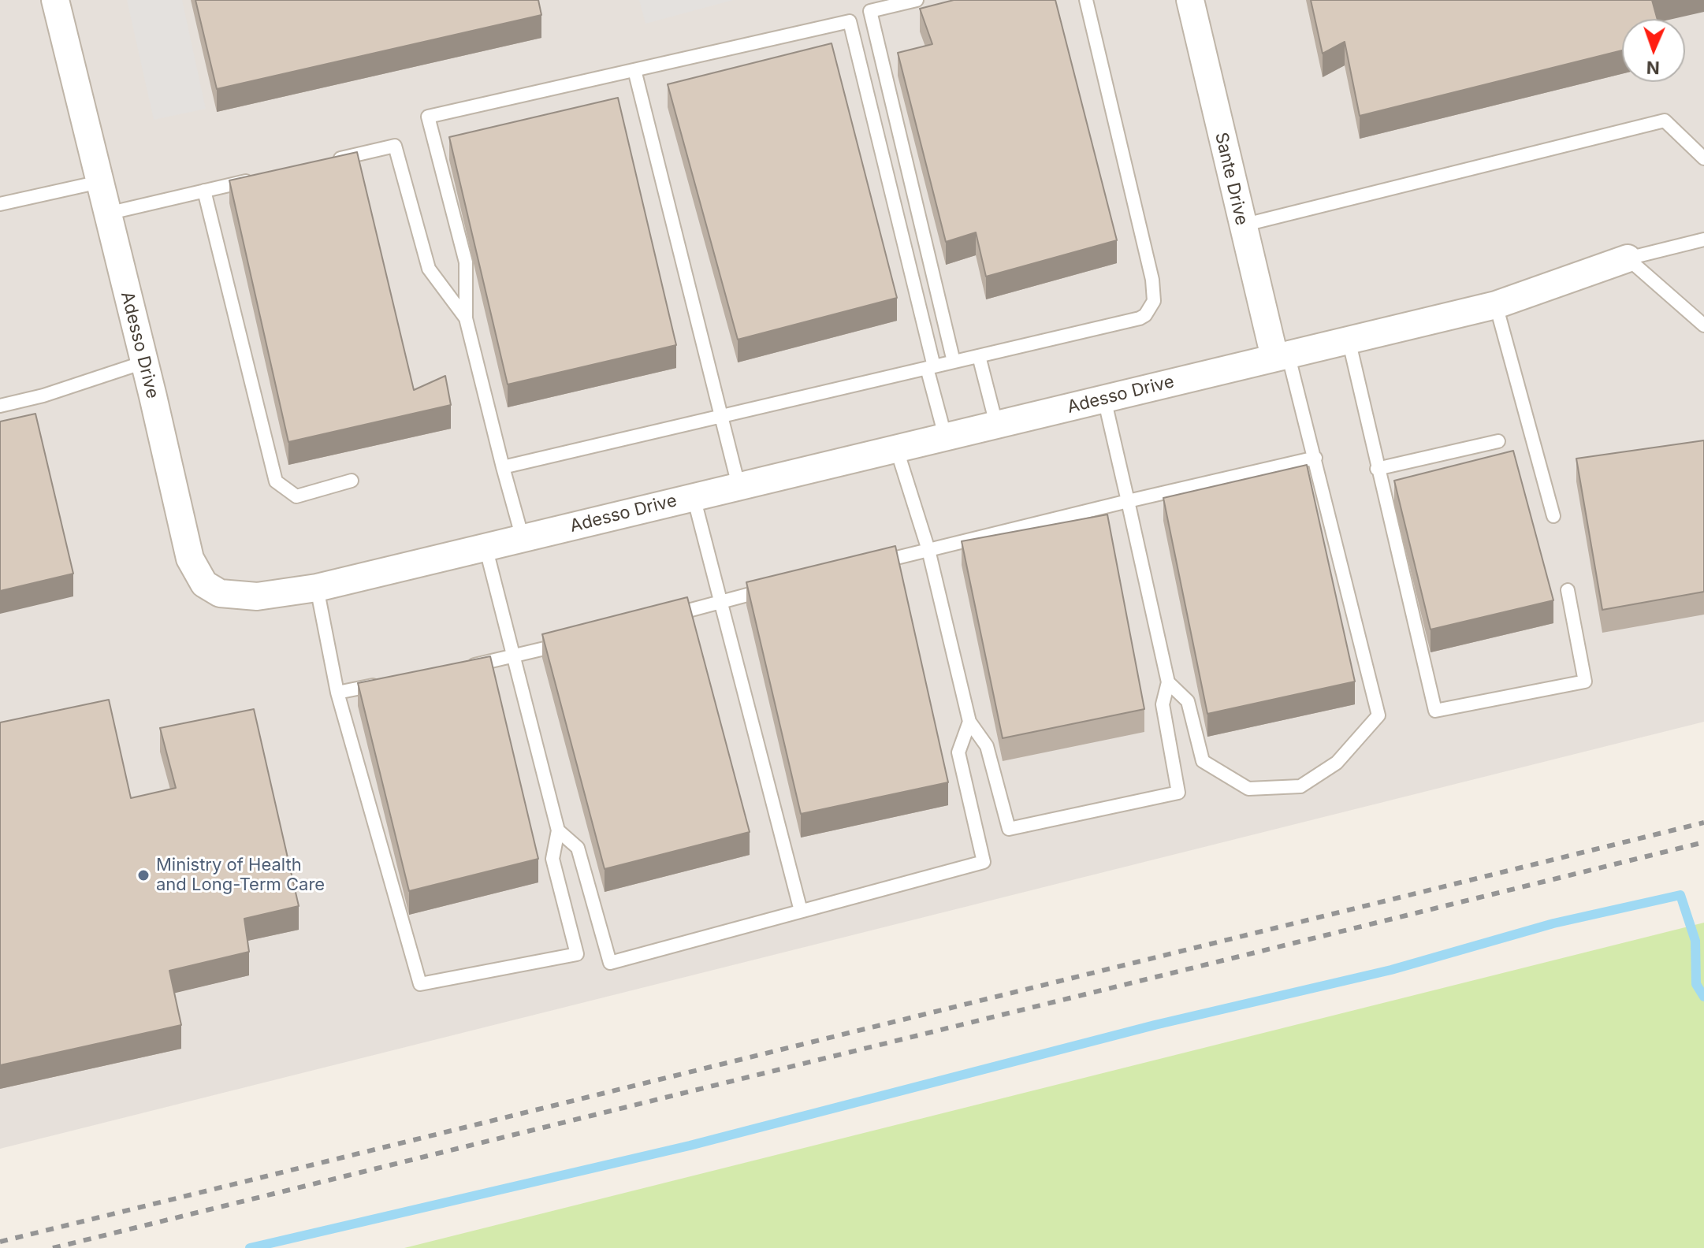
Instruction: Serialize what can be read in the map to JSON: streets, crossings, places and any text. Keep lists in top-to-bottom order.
{
  "streets": {
    "street": ["Sante Drive", "Adesso Drive"]
  },
  "crossings": [
    ["Sante Drive", "Adesso Drive"]
  ],
  "places": ["Ministry of Health and Long-Term Care"],
  "north": "bottom"
}
